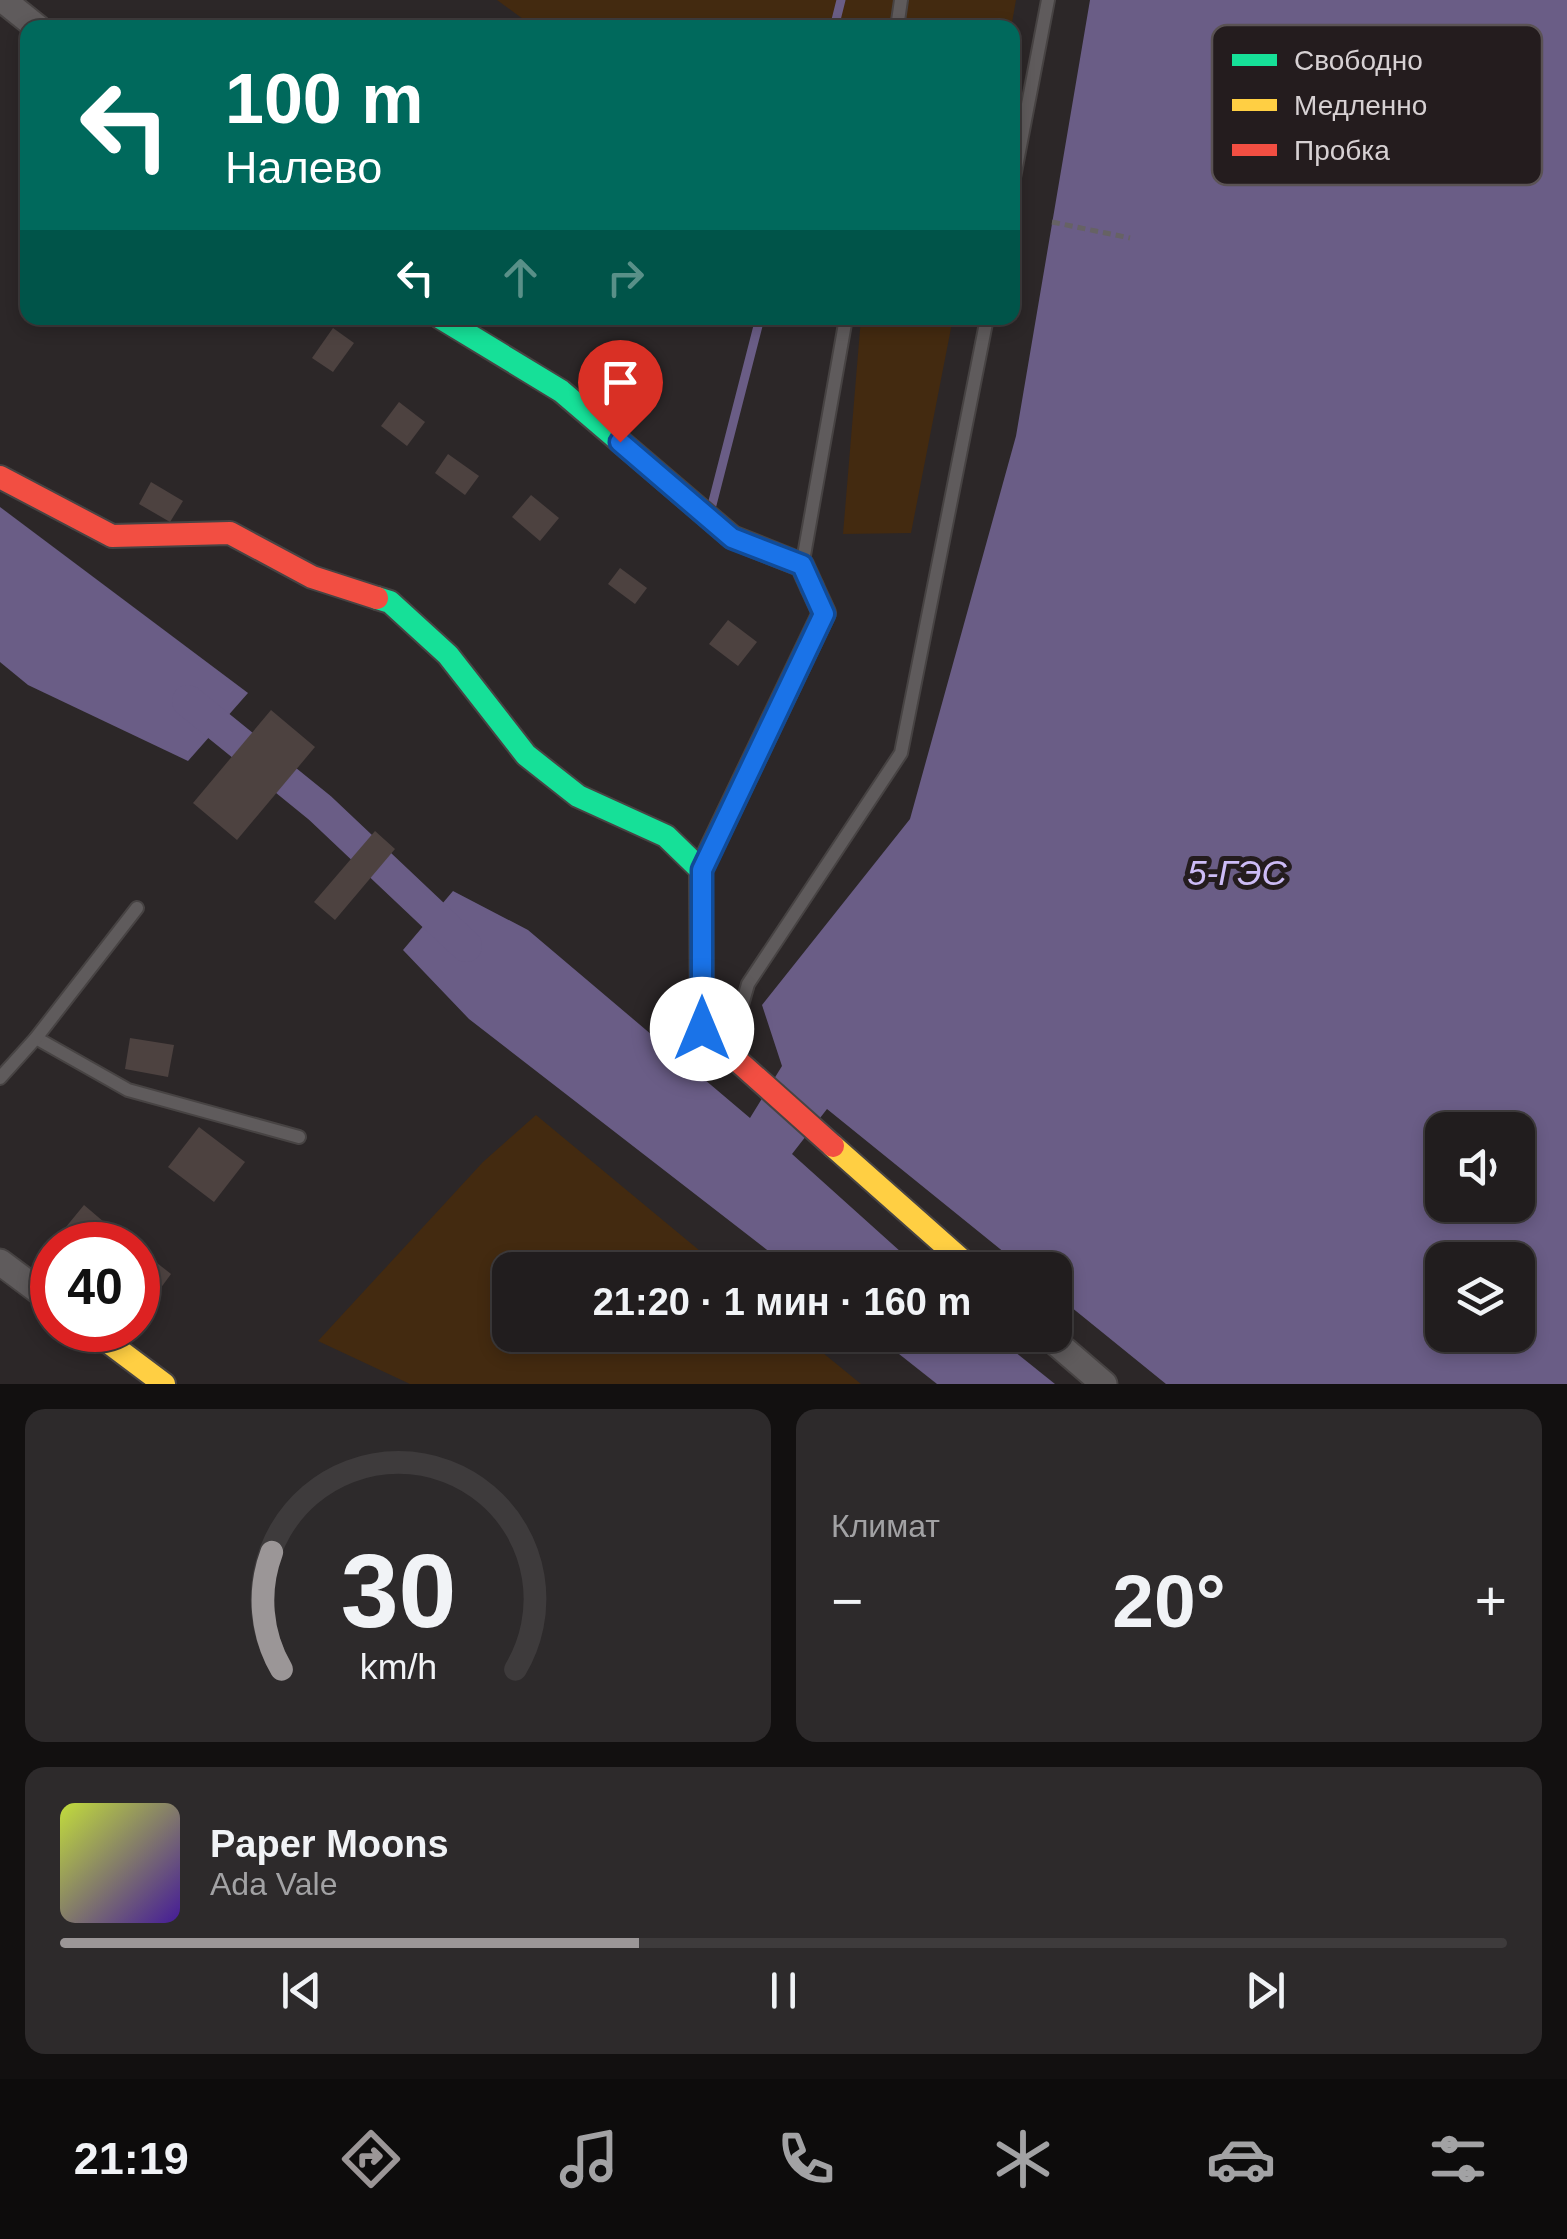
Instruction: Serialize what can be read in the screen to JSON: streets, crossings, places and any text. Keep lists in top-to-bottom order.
{
  "water": ["5-ГЭС"],
  "legend": ["Свободно", "Медленно", "Пробка"],
  "page": {
    "turn": ["100 m", "Налево"],
    "limit": "40",
    "trip": "21:20 · 1 мин · 160 m",
    "tile": "Климат",
    "heat": ["−", "20°", "+"],
    "song": ["Paper Moons", "Ada Vale"],
    "tabs": "21:19",
    "gauge": ["30", "km/h"]
  }
}
